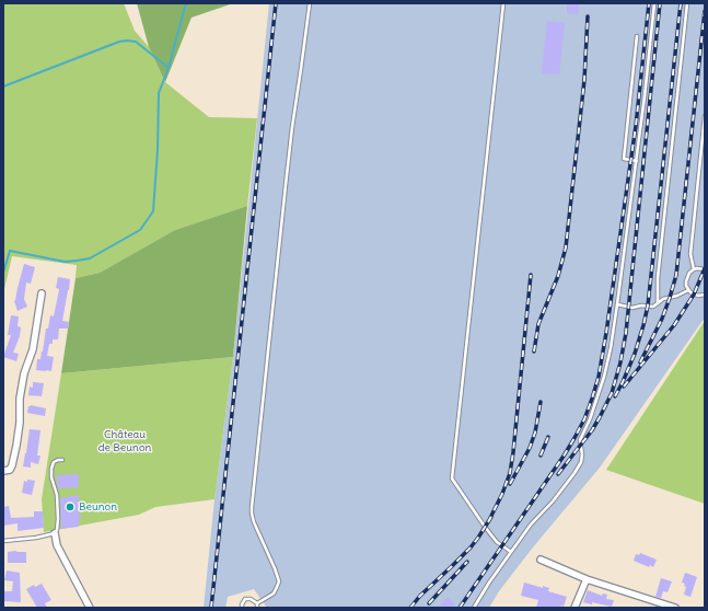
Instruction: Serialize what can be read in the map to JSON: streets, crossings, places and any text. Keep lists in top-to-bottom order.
{
  "parks": ["Château de Beunon"],
  "places": ["Beunon"]
}
